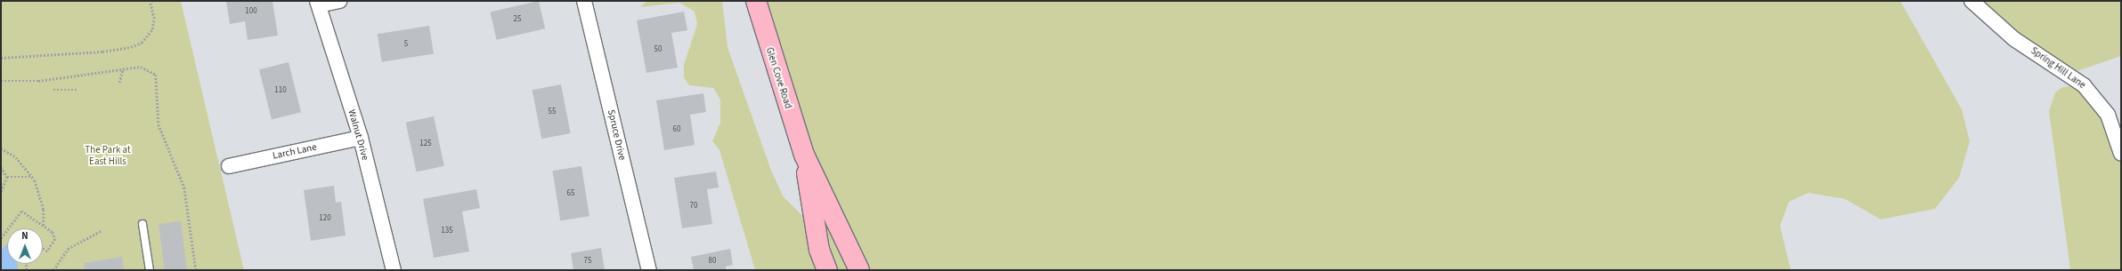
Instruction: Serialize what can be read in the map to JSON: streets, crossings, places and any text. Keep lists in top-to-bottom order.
{
  "streets": {
    "main road": ["Glen Cove Road"],
    "street": [
      "Spring Hill Lane",
      "Walnut Drive",
      "Spruce Drive",
      "Larch Lane"
    ]
  },
  "crossings": [
    ["Walnut Drive", "Larch Lane"]
  ],
  "parks": ["The Park at East Hills"],
  "house_numbers": [
    "100",
    "25",
    "5",
    "50",
    "110",
    "55",
    "60",
    "125",
    "65",
    "70",
    "120",
    "135",
    "75",
    "80"
  ],
  "north": "top"
}
